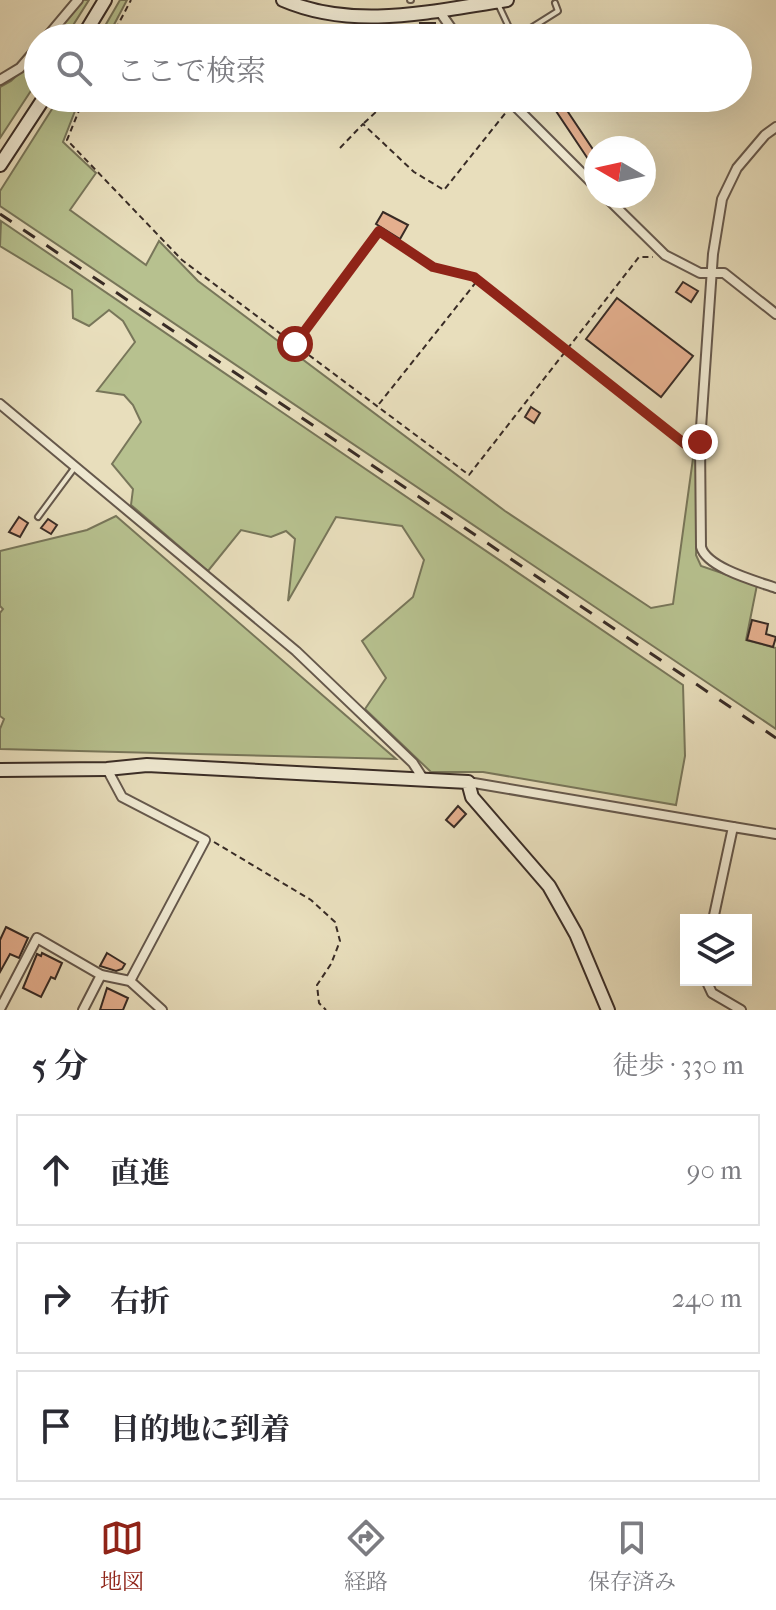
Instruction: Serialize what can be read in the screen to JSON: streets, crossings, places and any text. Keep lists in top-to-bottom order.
{
  "north": "left",
  "page": {
    "search": "ここで検索",
    "heading": ["5 分", "徒歩 · 330 m"],
    "list": [
      ["直進", "90 m"],
      ["右折", "240 m"],
      "目的地に到着"
    ],
    "nav": ["地図", "経路", "保存済み"]
  }
}
